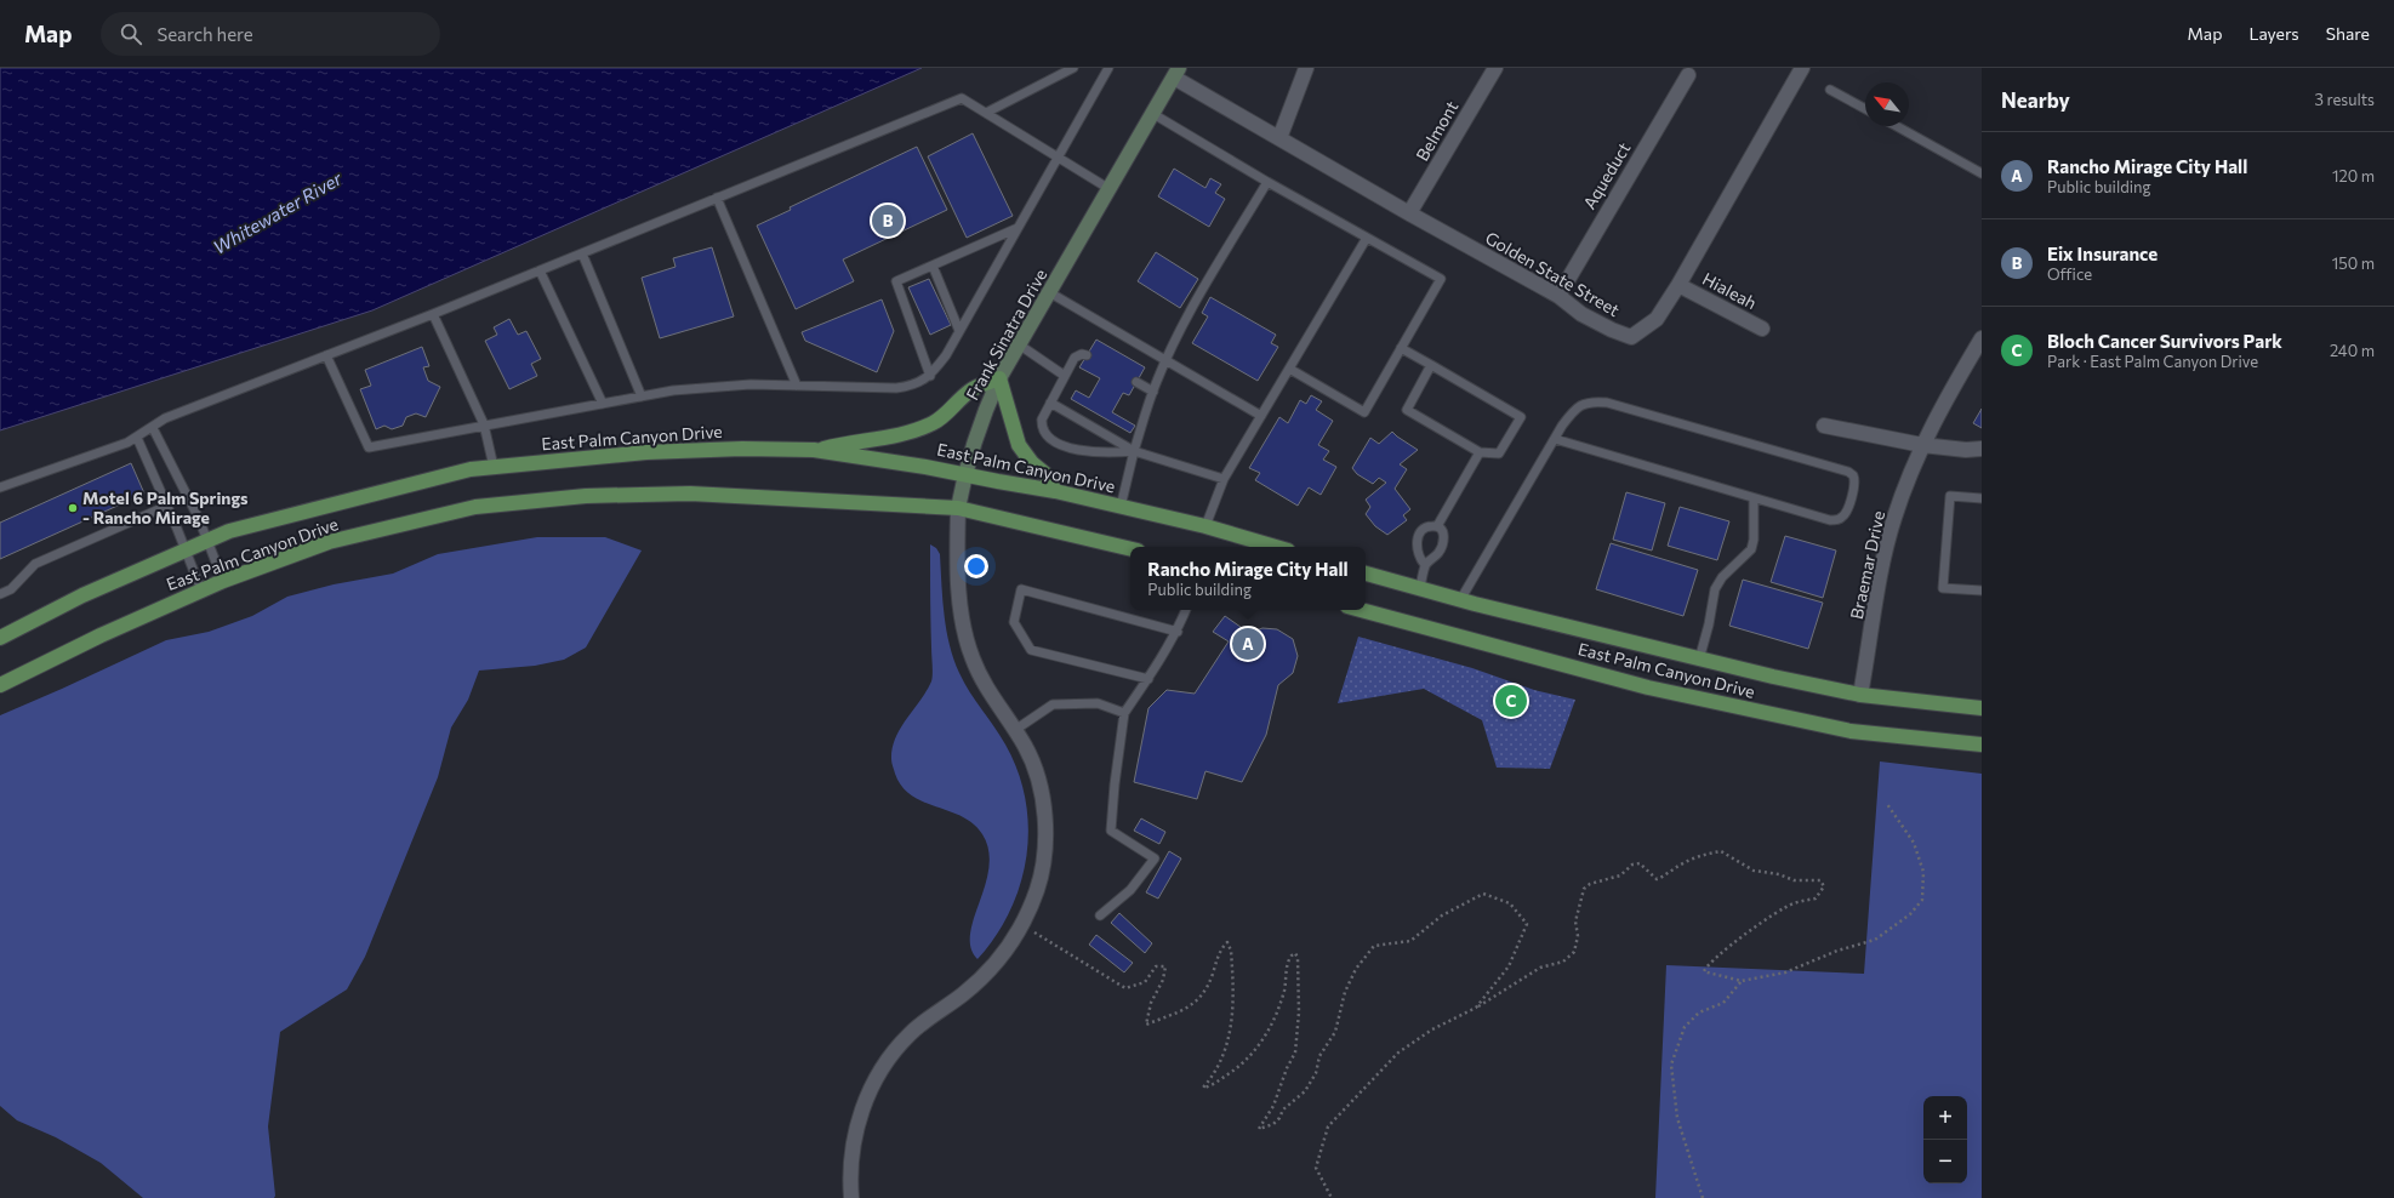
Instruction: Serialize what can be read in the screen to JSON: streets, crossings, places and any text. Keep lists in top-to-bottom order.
{
  "streets": {
    "main road": ["Frank Sinatra Drive", "East Palm Canyon Drive"],
    "street": [
      "Belmont",
      "Aqueduct",
      "Golden State Street",
      "Hialeah",
      "Braemar Drive"
    ]
  },
  "crossings": [
    ["Belmont", "Golden State Street"],
    ["Aqueduct", "Golden State Street"],
    ["Golden State Street", "Hialeah"],
    ["Golden State Street", "Frank Sinatra Drive"],
    ["Frank Sinatra Drive", "East Palm Canyon Drive"],
    ["East Palm Canyon Drive", "Braemar Drive"]
  ],
  "water": ["Whitewater River"],
  "places": ["Motel 6 Palm Springs - Rancho Mirage"],
  "north": "top left",
  "page": {
    "header": "Map",
    "search": "Search here",
    "nav": ["Map", "Layers", "Share"],
    "heading": ["Nearby", "3 results"],
    "list": [
      {
        "mark": "A",
        "name": "Rancho Mirage City Hall",
        "note": "Public building",
        "value": "120 m"
      },
      {
        "mark": "B",
        "name": "Eix Insurance",
        "note": "Office",
        "value": "150 m"
      },
      {
        "mark": "C",
        "name": "Bloch Cancer Survivors Park",
        "note": "Park · East Palm Canyon Drive",
        "value": "240 m"
      }
    ],
    "pins": ["B", "A", "C"],
    "popup": ["Rancho Mirage City Hall", "Public building"],
    "map_buttons": ["+", "−"]
  }
}
